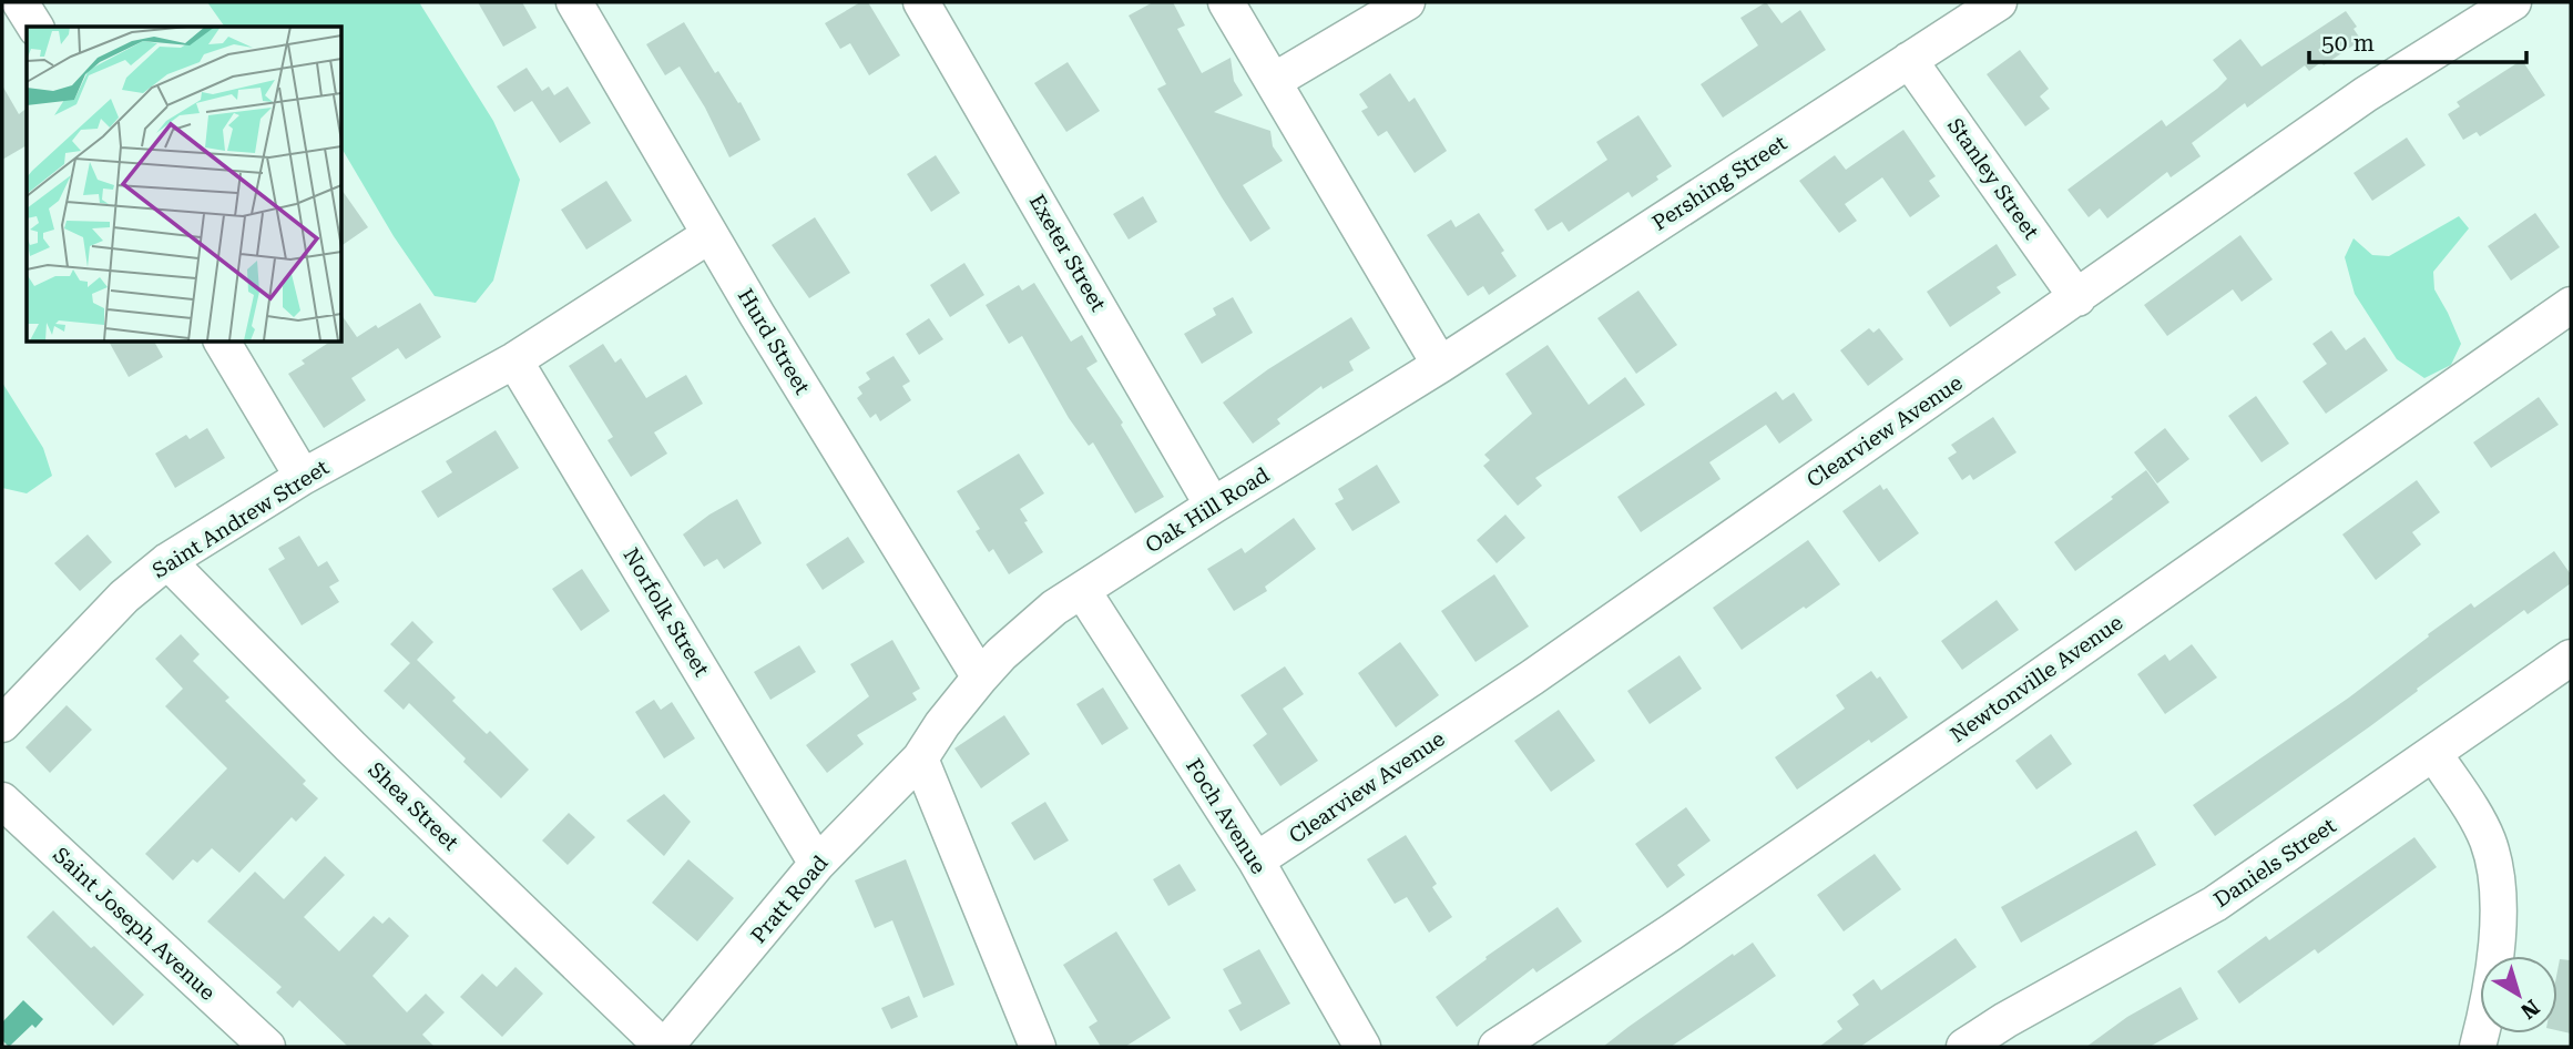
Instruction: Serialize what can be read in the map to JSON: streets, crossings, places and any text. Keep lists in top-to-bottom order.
{
  "streets": {
    "street": [
      "Stanley Street",
      "Pershing Street",
      "Exeter Street",
      "Hurd Street",
      "Clearview Avenue",
      "Oak Hill Road",
      "Saint Andrew Street",
      "Norfolk Street",
      "Newtonville Avenue",
      "Shea Street",
      "Foch Avenue",
      "Daniels Street",
      "Pratt Road",
      "Saint Joseph Avenue"
    ]
  },
  "crossings": [
    ["Stanley Street", "Pershing Street"],
    ["Stanley Street", "Clearview Avenue"],
    ["Pershing Street", "Oak Hill Road"],
    ["Exeter Street", "Oak Hill Road"],
    ["Hurd Street", "Oak Hill Road"],
    ["Hurd Street", "Saint Andrew Street"],
    ["Clearview Avenue", "Foch Avenue"],
    ["Oak Hill Road", "Foch Avenue"],
    ["Oak Hill Road", "Pratt Road"],
    ["Saint Andrew Street", "Norfolk Street"],
    ["Saint Andrew Street", "Shea Street"],
    ["Norfolk Street", "Pratt Road"],
    ["Shea Street", "Pratt Road"]
  ],
  "scale_bar": "50 m",
  "north": "bottom right"
}
